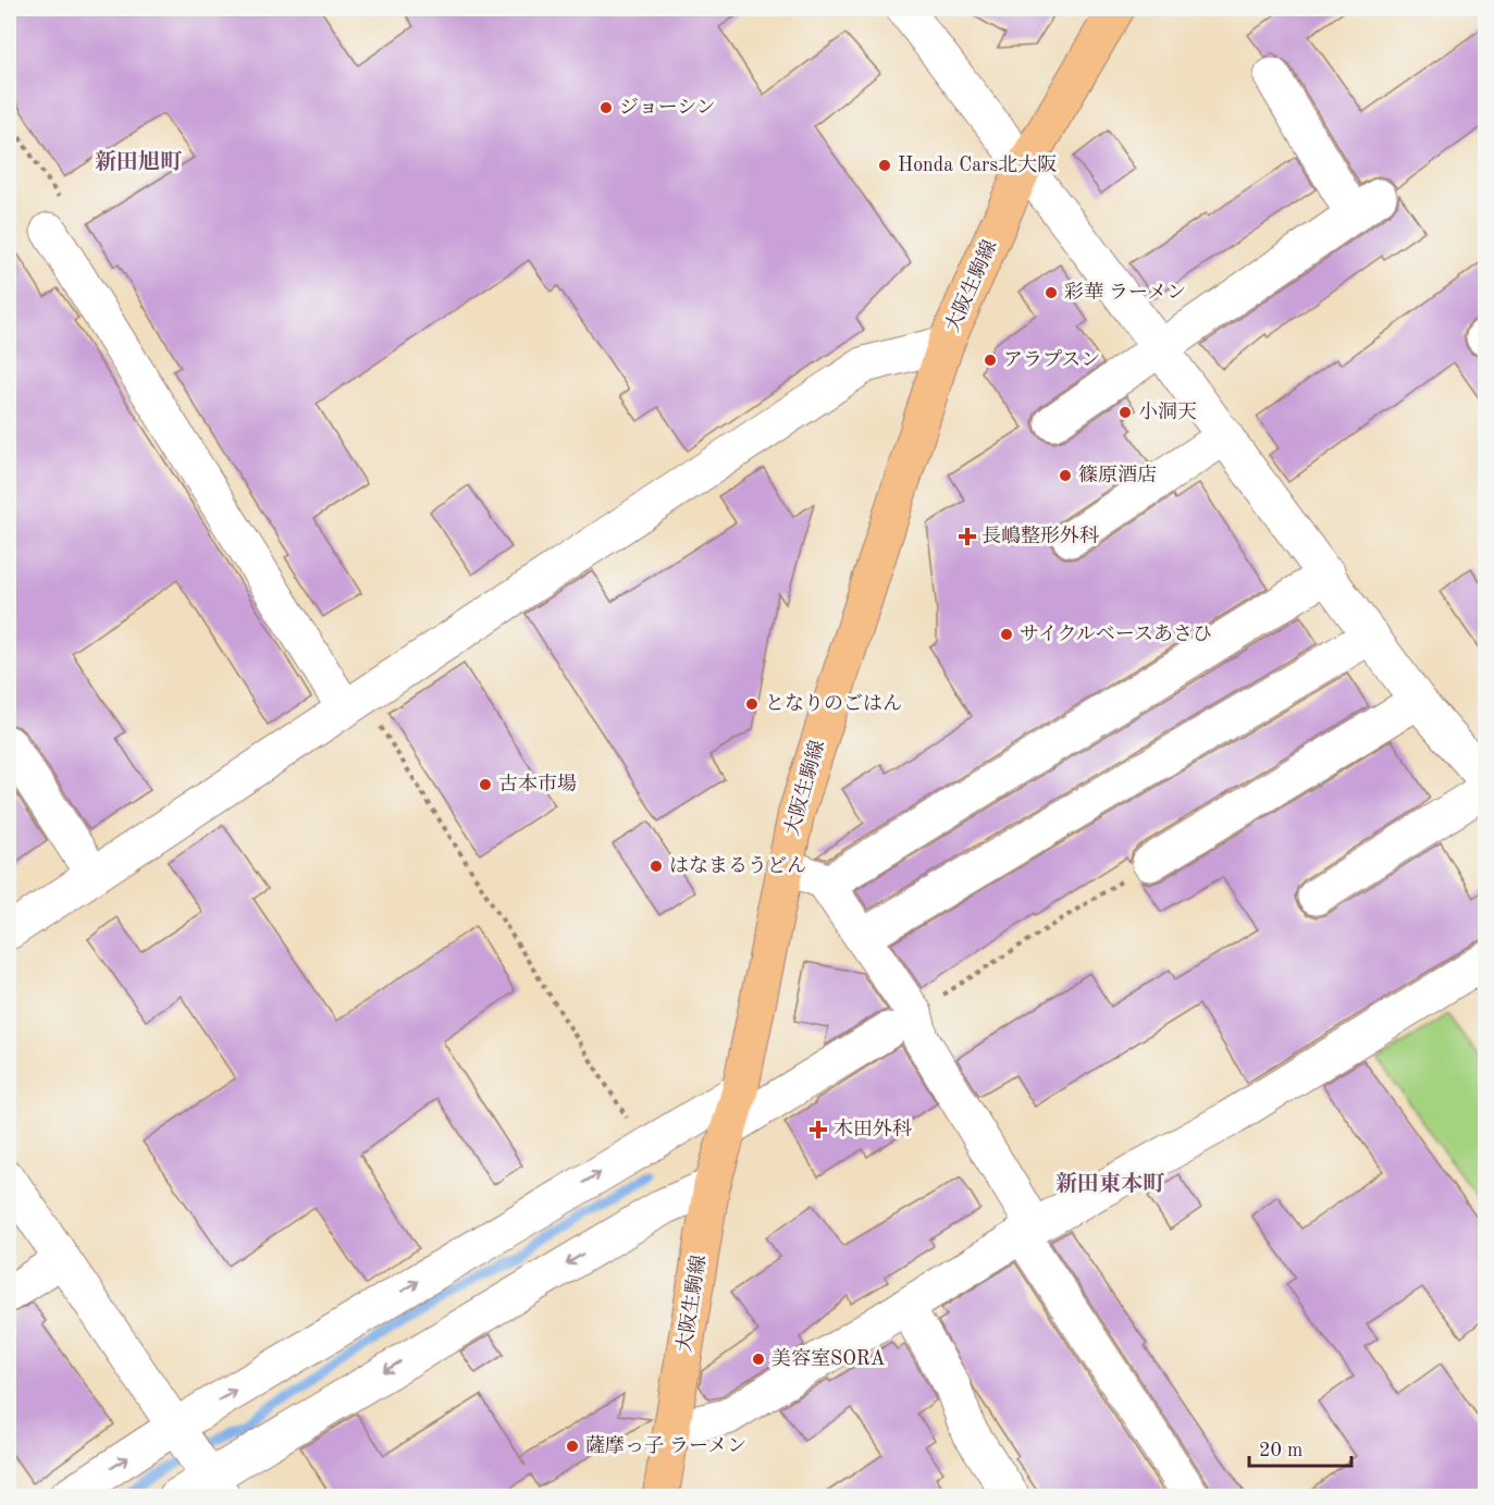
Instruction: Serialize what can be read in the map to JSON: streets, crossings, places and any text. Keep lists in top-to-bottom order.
{
  "streets": {
    "main road": ["大阪生駒線"]
  },
  "districts": ["新田旭町", "新田東本町"],
  "places": {
    "other": [
      "ジョーシン",
      "Honda Cars北大阪",
      "彩華 ラーメン",
      "アラプスン",
      "小洞天",
      "篠原酒店",
      "サイクルベースあさひ",
      "となりのごはん",
      "古本市場",
      "はなまるうどん",
      "美容室SORA",
      "薩摩っ子 ラーメン"
    ],
    "health": ["長嶋整形外科", "木田外科"]
  },
  "scale_bar": "20 m"
}
